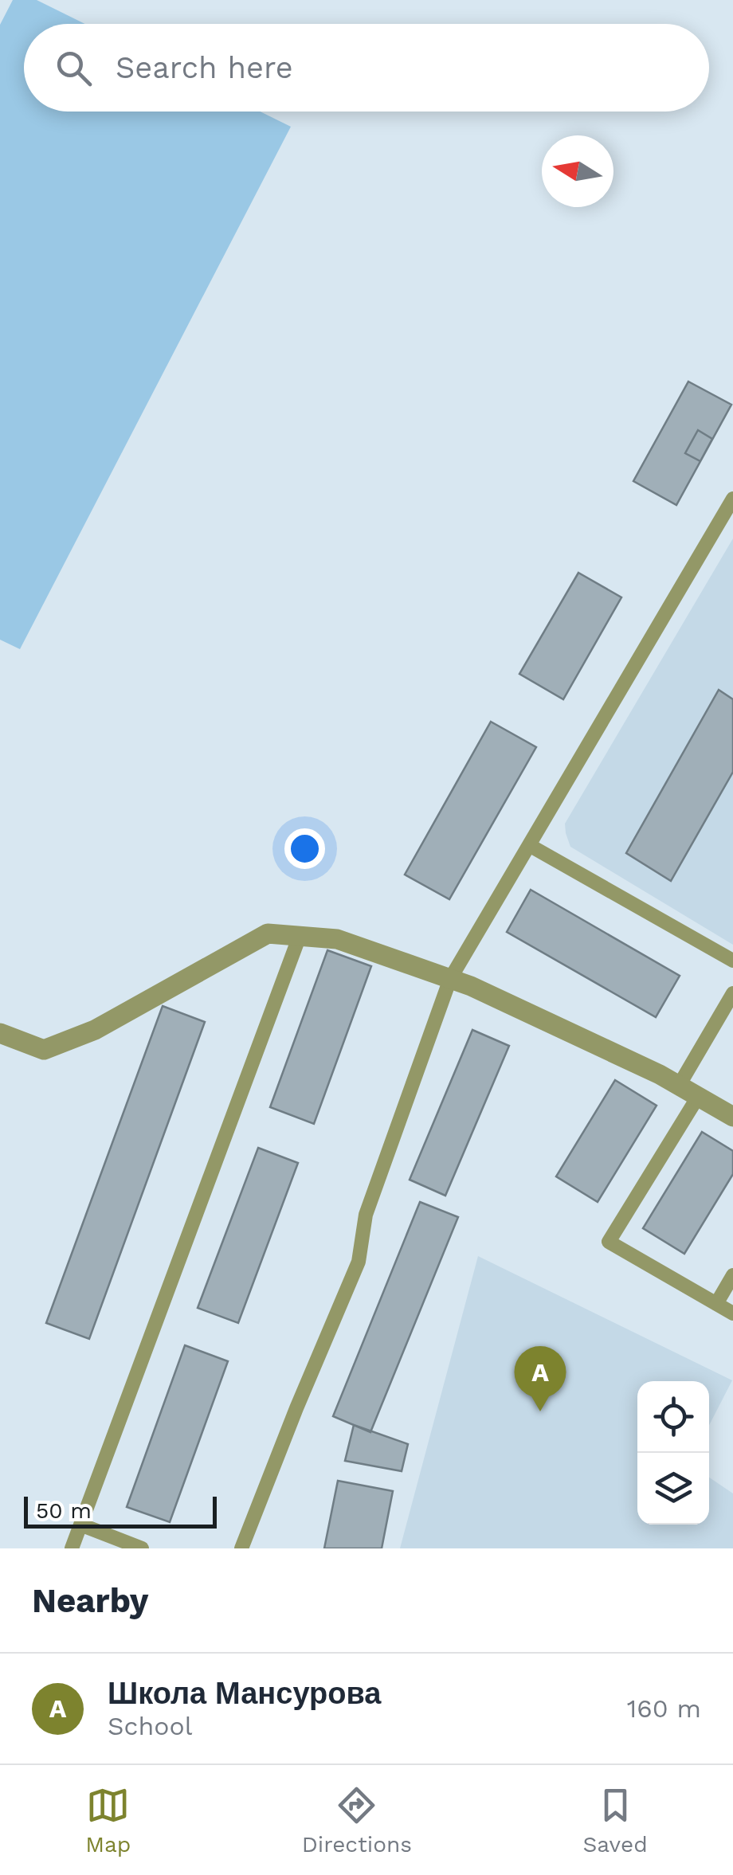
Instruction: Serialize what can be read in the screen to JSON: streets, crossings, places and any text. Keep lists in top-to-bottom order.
{
  "scale_bar": "50 m",
  "north": "left",
  "page": {
    "search": "Search here",
    "pins": "A",
    "scale": "50 m",
    "heading": "Nearby",
    "list": [
      {
        "mark": "A",
        "name": "Школа Мансурова",
        "note": "School",
        "value": "160 m"
      }
    ],
    "nav": ["Map", "Directions", "Saved"]
  }
}
